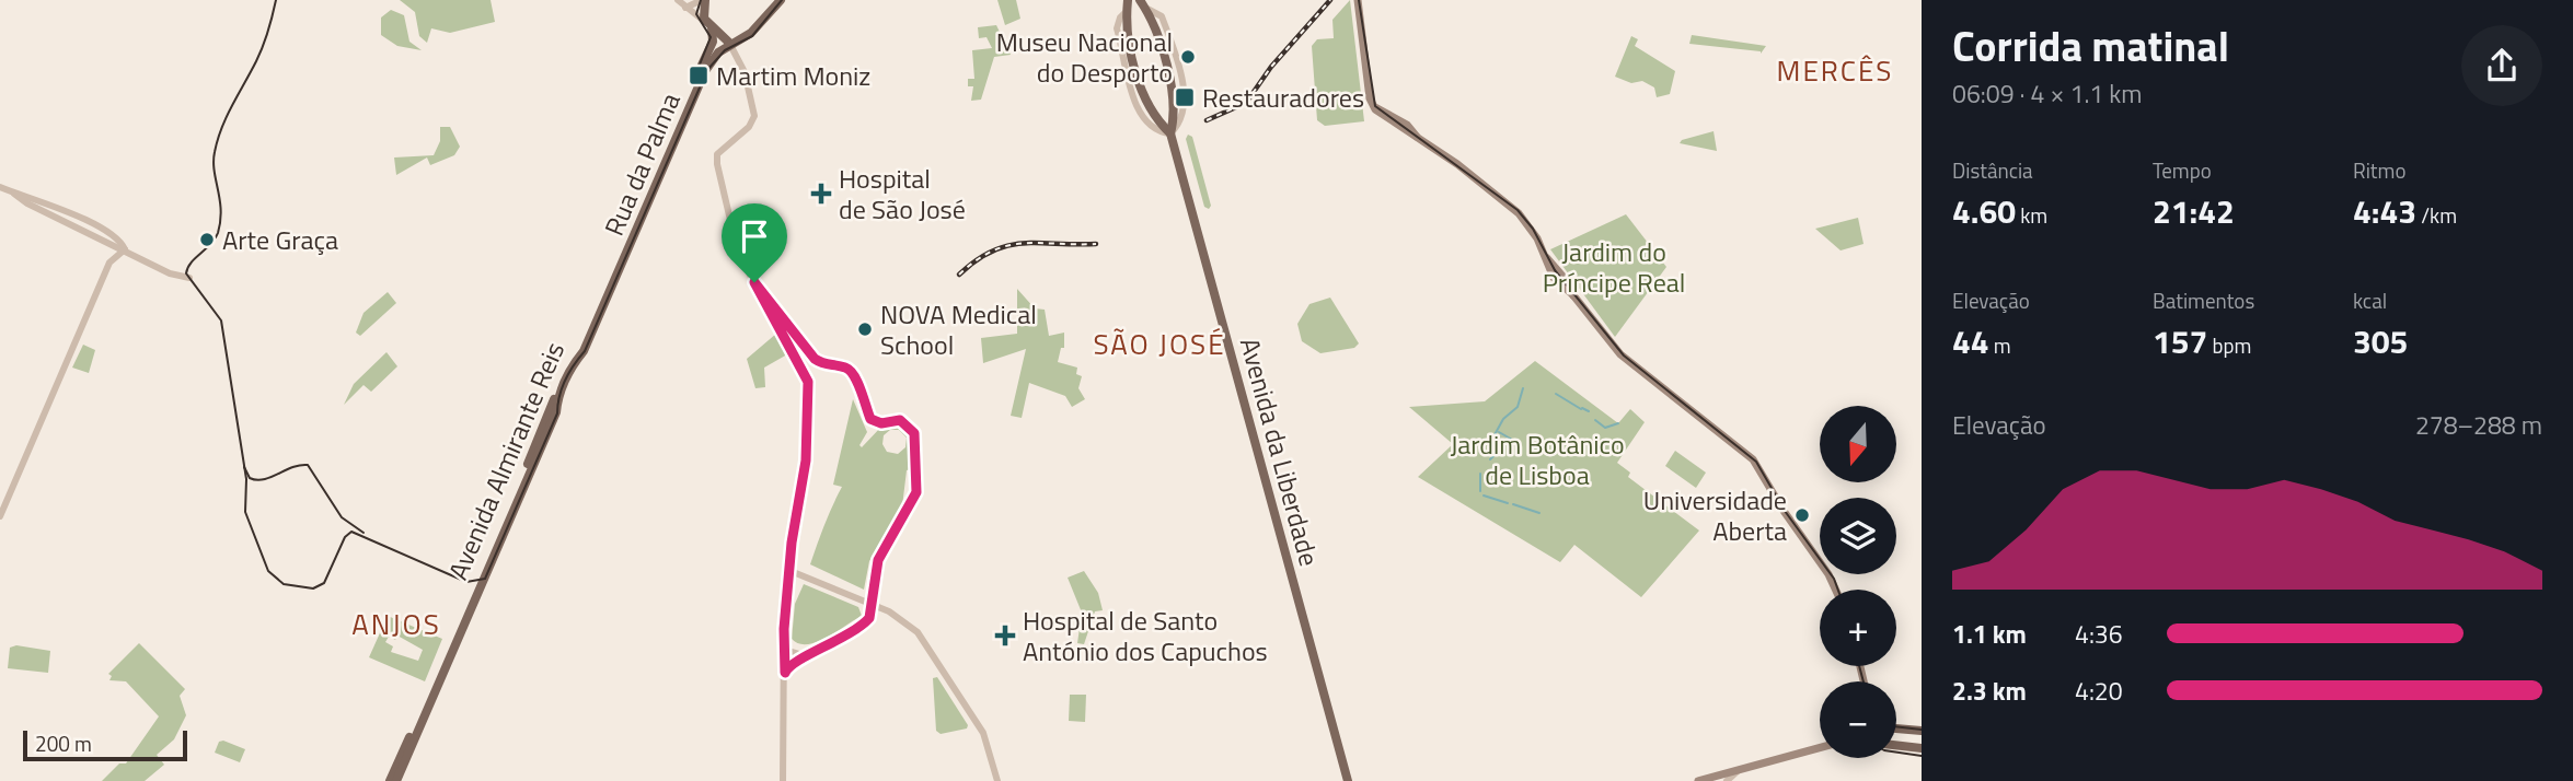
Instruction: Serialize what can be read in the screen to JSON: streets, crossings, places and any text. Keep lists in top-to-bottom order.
{
  "streets": {
    "main road": ["Rua da Palma", "Avenida da Liberdade", "Avenida Almirante Reis"]
  },
  "crossings": [
    ["Rua da Palma", "Avenida Almirante Reis"]
  ],
  "districts": ["MERCÊS", "SÃO JOSÉ", "ANJOS"],
  "parks": ["Jardim do Príncipe Real", "Jardim Botânico de Lisboa"],
  "places": {
    "other": [
      "Museu Nacional do Desporto",
      "Arte Graça",
      "NOVA Medical School",
      "Universidade Aberta"
    ],
    "transit": ["Martim Moniz", "Restauradores"],
    "health": ["Hospital de São José", "Hospital de Santo António dos Capuchos"]
  },
  "scale_bar": "200 m",
  "north": "bottom",
  "page": {
    "heading": ["Corrida matinal", "06:09 · 4 × 1.1 km"],
    "stats": [
      ["Distância", "4.60 km"],
      ["Tempo", "21:42"],
      ["Ritmo", "4:43 /km"],
      ["Elevação", "44 m"],
      ["Batimentos", "157 bpm"],
      ["kcal", "305"]
    ],
    "chart": ["Elevação", "278–288 m"],
    "map_buttons": ["+", "−"],
    "list": [
      {
        "name": "1.1 km",
        "note": "4:36"
      },
      {
        "name": "2.3 km",
        "note": "4:20"
      }
    ],
    "scale": "200 m"
  }
}
